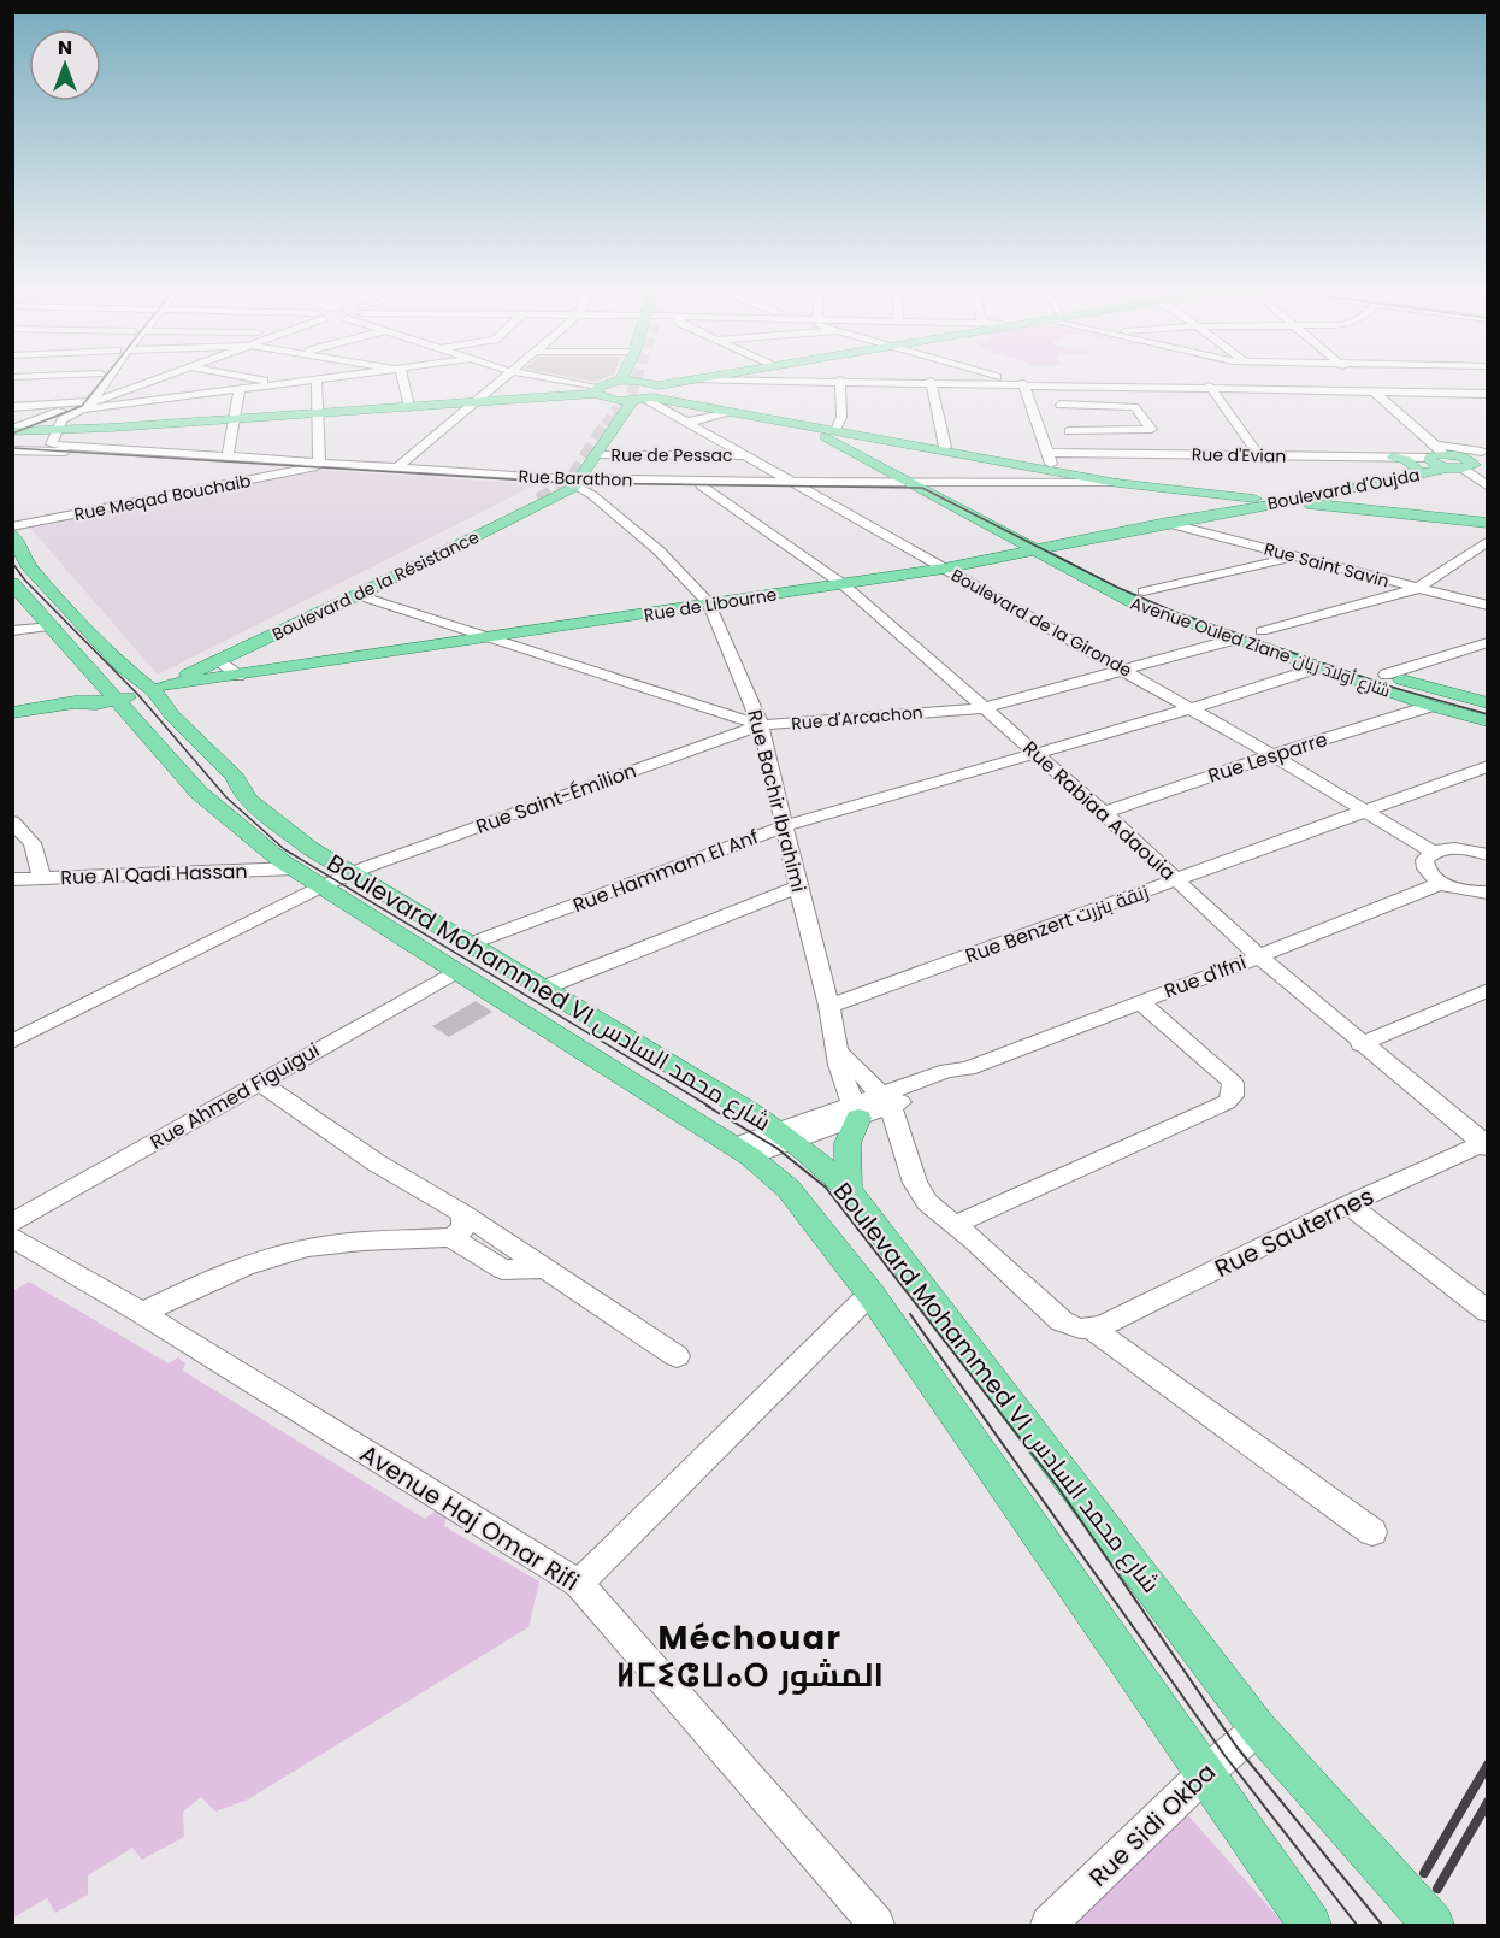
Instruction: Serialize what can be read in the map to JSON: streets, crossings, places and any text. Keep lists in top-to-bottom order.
{
  "streets": {
    "main road": [
      "Boulevard d'Oujda",
      "Boulevard de la Résistance",
      "Rue de Libourne",
      "Avenue Ouled Ziane شارع أولاد زيان",
      "Boulevard Mohammed VI شارع محمد السادس"
    ],
    "street": [
      "Rue de Pessac",
      "Rue d'Evian",
      "Rue Barathon",
      "Rue Meqad Bouchaib",
      "Rue Saint Savin",
      "Boulevard de la Gironde",
      "Rue d'Arcachon",
      "Rue Lesparre",
      "Rue Saint-Émilion",
      "Rue Bachir Ibrahimi",
      "Rue Rabiaa Adaouia",
      "Rue Hammam El Anf",
      "Rue Al Qadi Hassan",
      "Rue Benzert زنقة بنزرت",
      "Rue d'Ifni",
      "Rue Ahmed Figuigui",
      "Rue Sauternes",
      "Avenue Haj Omar Rifi",
      "Rue Sidi Okba"
    ]
  },
  "crossings": [
    ["Rue de Pessac", "Boulevard de la Résistance"],
    ["Rue de Pessac", "Boulevard de la Gironde"],
    ["Rue d'Evian", "Boulevard d'Oujda"],
    ["Rue Barathon", "Rue Meqad Bouchaib"],
    ["Rue Barathon", "Boulevard de la Résistance"],
    ["Rue Barathon", "Boulevard de la Gironde"],
    ["Rue Barathon", "Rue Bachir Ibrahimi"],
    ["Boulevard d'Oujda", "Rue de Libourne"],
    ["Rue Saint Savin", "Rue de Libourne"],
    ["Boulevard de la Résistance", "Rue de Libourne"],
    ["Boulevard de la Résistance", "Boulevard de la Gironde"],
    ["Boulevard de la Résistance", "Rue d'Arcachon"],
    ["Boulevard de la Résistance", "Rue Bachir Ibrahimi"],
    ["Boulevard de la Résistance", "Boulevard Mohammed VI شارع محمد السادس"],
    ["Rue de Libourne", "Boulevard de la Gironde"],
    ["Rue de Libourne", "Avenue Ouled Ziane شارع أولاد زيان"],
    ["Rue de Libourne", "Rue d'Arcachon"],
    ["Rue de Libourne", "Rue Bachir Ibrahimi"],
    ["Rue de Libourne", "Rue Rabiaa Adaouia"],
    ["Rue de Libourne", "Boulevard Mohammed VI شارع محمد السادس"],
    ["Boulevard de la Gironde", "Rue d'Arcachon"],
    ["Boulevard de la Gironde", "Rue Lesparre"],
    ["Boulevard de la Gironde", "Rue Hammam El Anf"],
    ["Boulevard de la Gironde", "Rue Benzert زنقة بنزرت"],
    ["Avenue Ouled Ziane شارع أولاد زيان", "Rue d'Arcachon"],
    ["Avenue Ouled Ziane شارع أولاد زيان", "Rue Lesparre"],
    ["Avenue Ouled Ziane شارع أولاد زيان", "Rue Hammam El Anf"],
    ["Rue d'Arcachon", "Rue Saint-Émilion"],
    ["Rue d'Arcachon", "Rue Bachir Ibrahimi"],
    ["Rue d'Arcachon", "Rue Rabiaa Adaouia"],
    ["Rue Lesparre", "Rue Rabiaa Adaouia"],
    ["Rue Saint-Émilion", "Rue Bachir Ibrahimi"],
    ["Rue Saint-Émilion", "Boulevard Mohammed VI شارع محمد السادس"],
    ["Rue Bachir Ibrahimi", "Rue Hammam El Anf"],
    ["Rue Bachir Ibrahimi", "Rue Benzert زنقة بنزرت"],
    ["Rue Bachir Ibrahimi", "Rue d'Ifni"],
    ["Rue Rabiaa Adaouia", "Rue Hammam El Anf"],
    ["Rue Rabiaa Adaouia", "Rue Benzert زنقة بنزرت"],
    ["Rue Rabiaa Adaouia", "Rue d'Ifni"],
    ["Rue Rabiaa Adaouia", "Rue Sauternes"],
    ["Rue Hammam El Anf", "Boulevard Mohammed VI شارع محمد السادس"],
    ["Rue Al Qadi Hassan", "Boulevard Mohammed VI شارع محمد السادس"],
    ["Rue d'Ifni", "Boulevard Mohammed VI شارع محمد السادس"],
    ["Boulevard Mohammed VI شارع محمد السادس", "Rue Ahmed Figuigui"],
    ["Boulevard Mohammed VI شارع محمد السادس", "Rue Sidi Okba"]
  ],
  "districts": ["Méchouar ⵍⵎⵉⵛⵡⴰⵔ المشور"],
  "north": "top"
}
